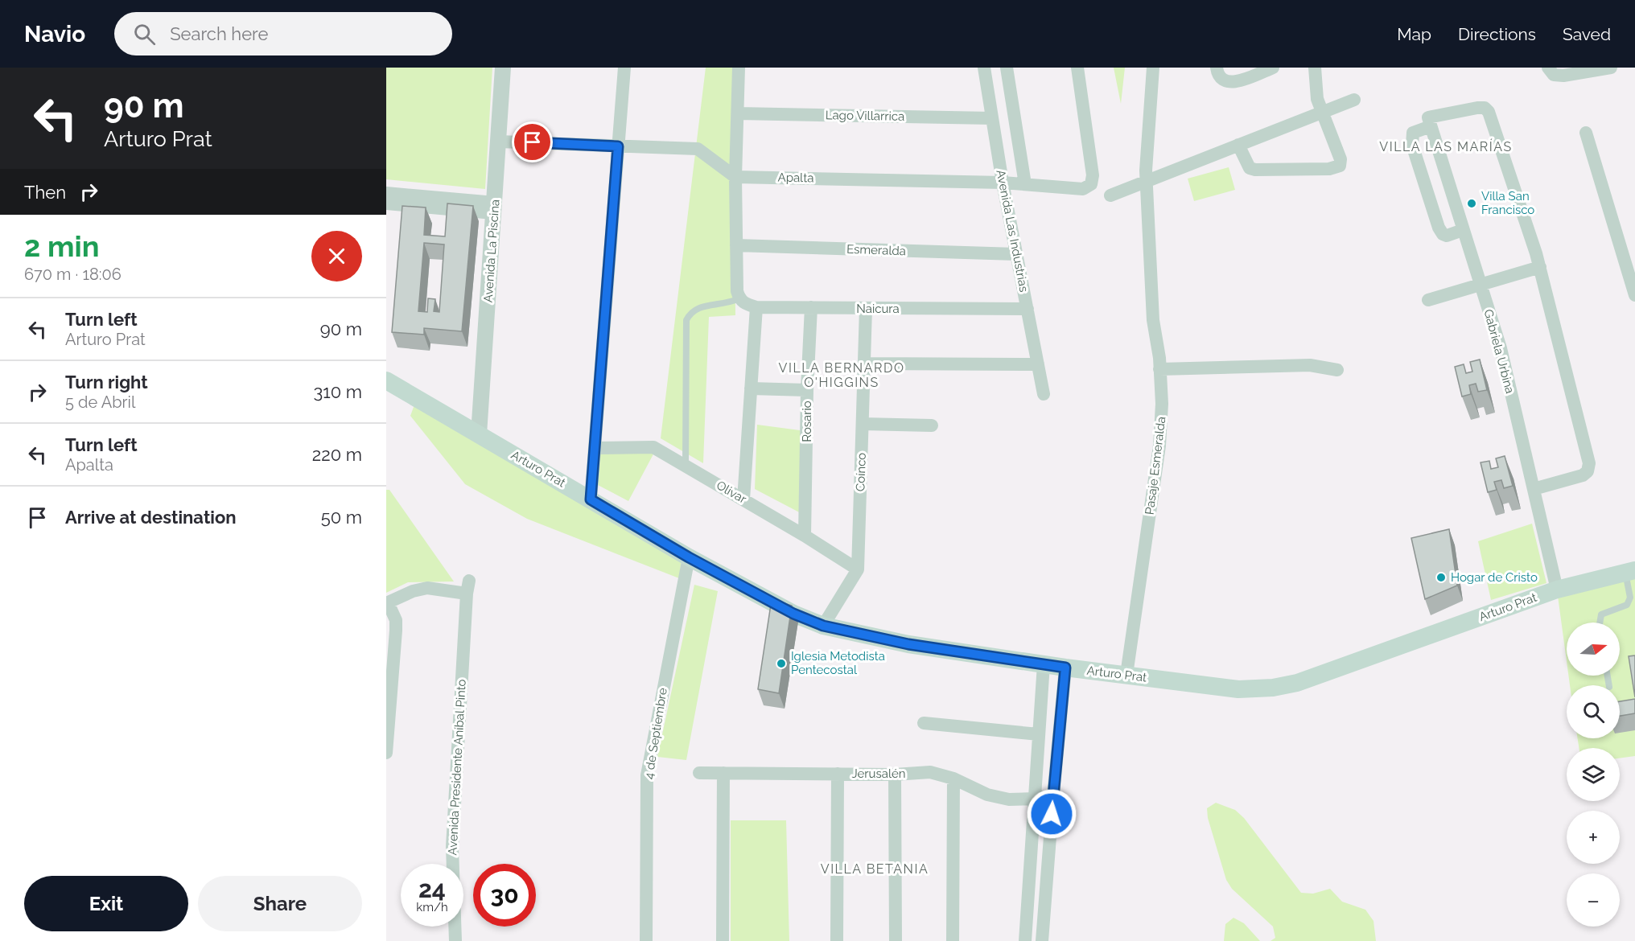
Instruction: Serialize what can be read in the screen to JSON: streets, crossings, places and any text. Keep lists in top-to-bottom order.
{
  "streets": {
    "main road": ["Arturo Prat"],
    "street": [
      "Lago Villarrica",
      "Apalta",
      "Avenida Las Industrias",
      "Esmeralda",
      "Avenida La Piscina",
      "Naicura",
      "Gabriela Urbina",
      "Rosario",
      "Pasaje Esmeralda",
      "Coínco",
      "Olivar",
      "4 de Septiembre",
      "Avenida Presidente Aníbal Pinto",
      "Jerusalén"
    ]
  },
  "crossings": [
    ["Lago Villarrica", "Avenida Las Industrias"],
    ["Apalta", "Avenida Las Industrias"],
    ["Avenida Las Industrias", "Esmeralda"],
    ["Avenida Las Industrias", "Naicura"],
    ["Avenida La Piscina", "Arturo Prat"],
    ["Naicura", "Rosario"],
    ["Naicura", "Coínco"],
    ["Gabriela Urbina", "Arturo Prat"],
    ["Rosario", "Olivar"],
    ["Pasaje Esmeralda", "Arturo Prat"],
    ["Arturo Prat", "Coínco"],
    ["Arturo Prat", "4 de Septiembre"],
    ["Coínco", "Olivar"]
  ],
  "districts": ["VILLA LAS MARÍAS", "VILLA BERNARDO O'HIGGINS", "VILLA BETANIA"],
  "places": ["Villa San Francisco", "Hogar de Cristo", "Iglesia Metodista Pentecostal"],
  "north": "right",
  "page": {
    "header": "Navio",
    "search": "Search here",
    "nav": ["Map", "Directions", "Saved"],
    "turn": ["90 m", "Arturo Prat"],
    "then": "Then",
    "heading": ["2 min", "670 m · 18:06"],
    "list": [
      {
        "name": "Turn left",
        "note": "Arturo Prat",
        "value": "90 m"
      },
      {
        "name": "Turn right",
        "note": "5 de Abril",
        "value": "310 m"
      },
      {
        "name": "Turn left",
        "note": "Apalta",
        "value": "220 m"
      },
      {
        "name": "Arrive at destination",
        "value": "50 m"
      }
    ],
    "map_buttons": ["+", "−"],
    "speed": "24 km/h",
    "limit": "30",
    "buttons": ["Exit", "Share"]
  }
}
